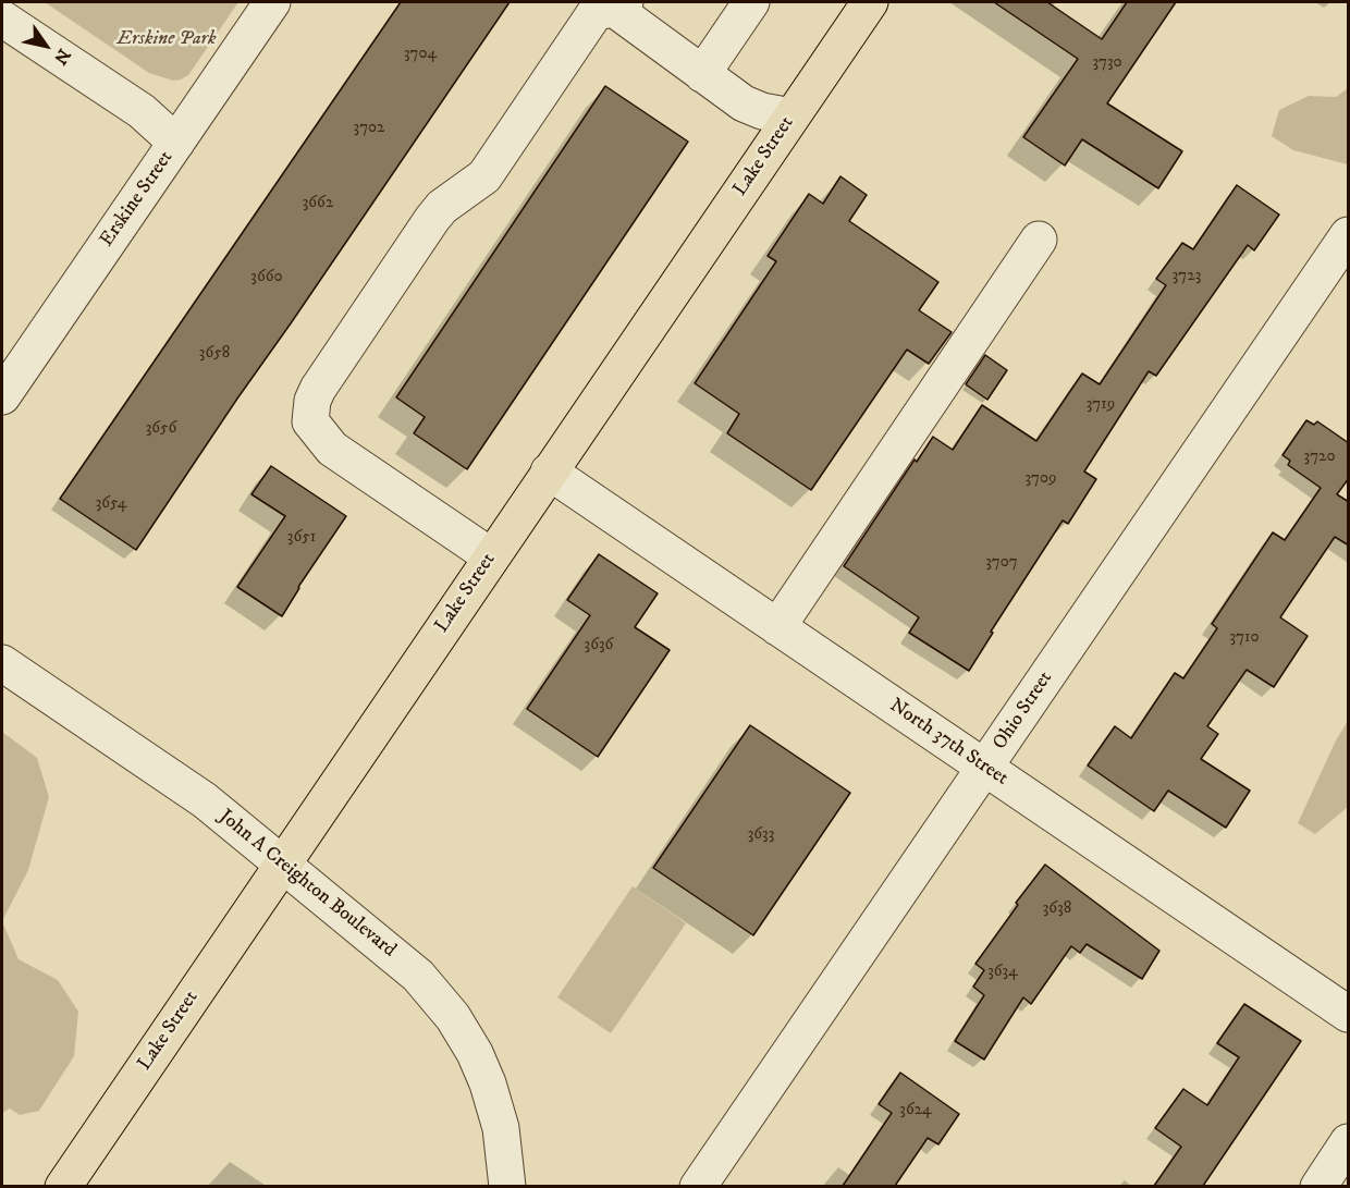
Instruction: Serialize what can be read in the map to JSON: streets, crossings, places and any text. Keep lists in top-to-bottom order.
{
  "streets": {
    "main road": ["Lake Street"],
    "street": [
      "Erskine Street",
      "Ohio Street",
      "North 37th Street",
      "John A Creighton Boulevard"
    ]
  },
  "crossings": [
    ["Lake Street", "North 37th Street"],
    ["Lake Street", "John A Creighton Boulevard"],
    ["Ohio Street", "North 37th Street"]
  ],
  "parks": ["Erskine Park"],
  "house_numbers": [
    "3704",
    "3730",
    "3702",
    "3662",
    "3723",
    "3660",
    "3658",
    "3719",
    "3656",
    "3720",
    "3709",
    "3654",
    "3651",
    "3707",
    "3710",
    "3636",
    "3633",
    "3638",
    "3634",
    "3624"
  ],
  "north": "bottom right"
}
